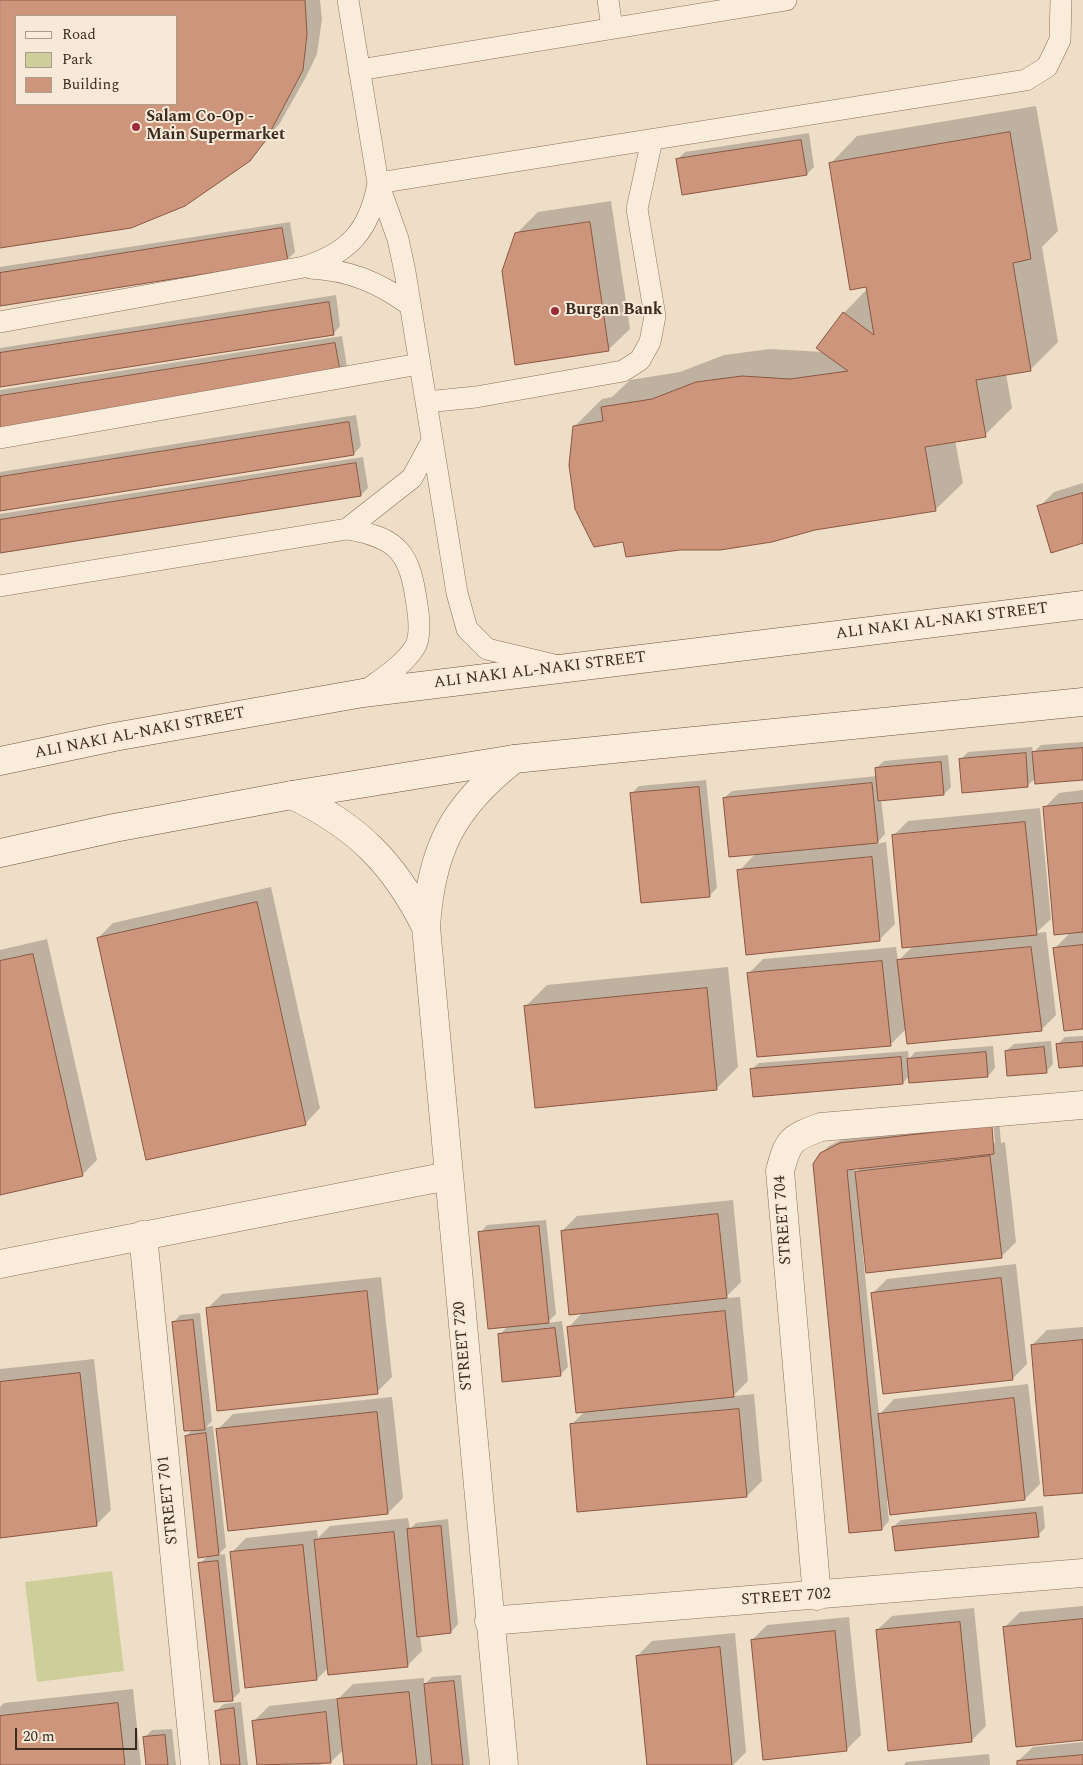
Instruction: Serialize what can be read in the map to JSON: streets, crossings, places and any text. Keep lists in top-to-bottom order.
{
  "streets": {
    "street": [
      "ALI NAKI AL-NAKI STREET",
      "STREET 704",
      "STREET 720",
      "STREET 701",
      "STREET 702"
    ]
  },
  "crossings": [
    ["STREET 704", "STREET 702"],
    ["STREET 720", "STREET 702"]
  ],
  "places": ["Salam Co-Op - Main Supermarket", "Burgan Bank"],
  "legend": ["Road", "Park", "Building"],
  "scale_bar": "20 m"
}
